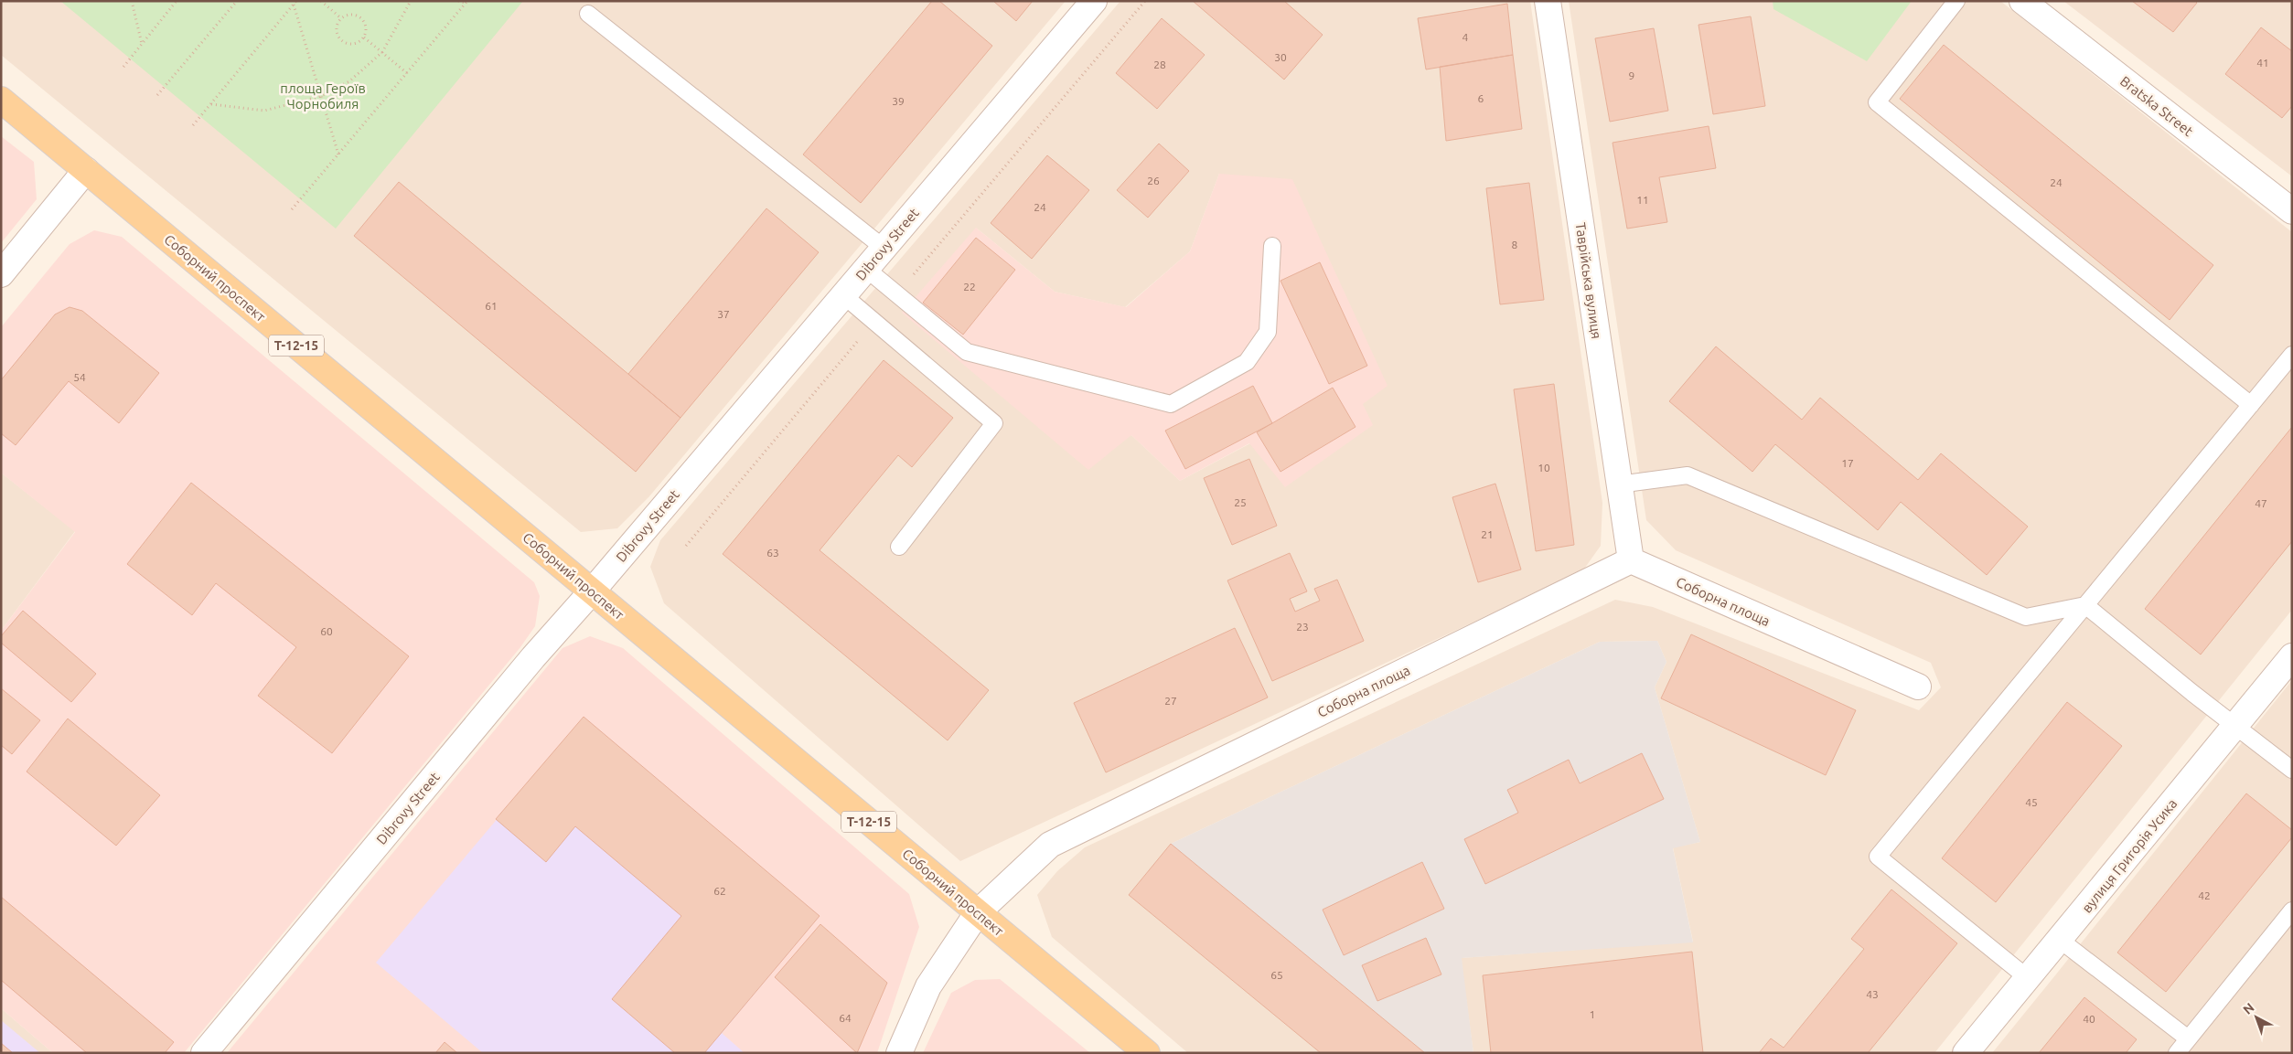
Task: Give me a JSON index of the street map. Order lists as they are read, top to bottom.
{
  "streets": {
    "main road": ["Соборний проспект", "Т-12-15"],
    "street": [
      "Bratska Street",
      "Dibrovy Street",
      "Таврійська вулиця",
      "Соборна площа",
      "вулиця Григорія Усика"
    ]
  },
  "crossings": [
    ["Dibrovy Street", "Соборний проспект"],
    ["Соборний проспект", "Соборна площа"],
    ["Таврійська вулиця", "Соборна площа"]
  ],
  "parks": ["площа Героїв Чорнобиля"],
  "house_numbers": [
    "4",
    "30",
    "41",
    "28",
    "9",
    "6",
    "39",
    "26",
    "24",
    "11",
    "24",
    "8",
    "22",
    "61",
    "37",
    "54",
    "17",
    "10",
    "25",
    "47",
    "21",
    "63",
    "23",
    "60",
    "27",
    "45",
    "62",
    "42",
    "65",
    "43",
    "1",
    "64",
    "40"
  ],
  "north": "top left"
}
